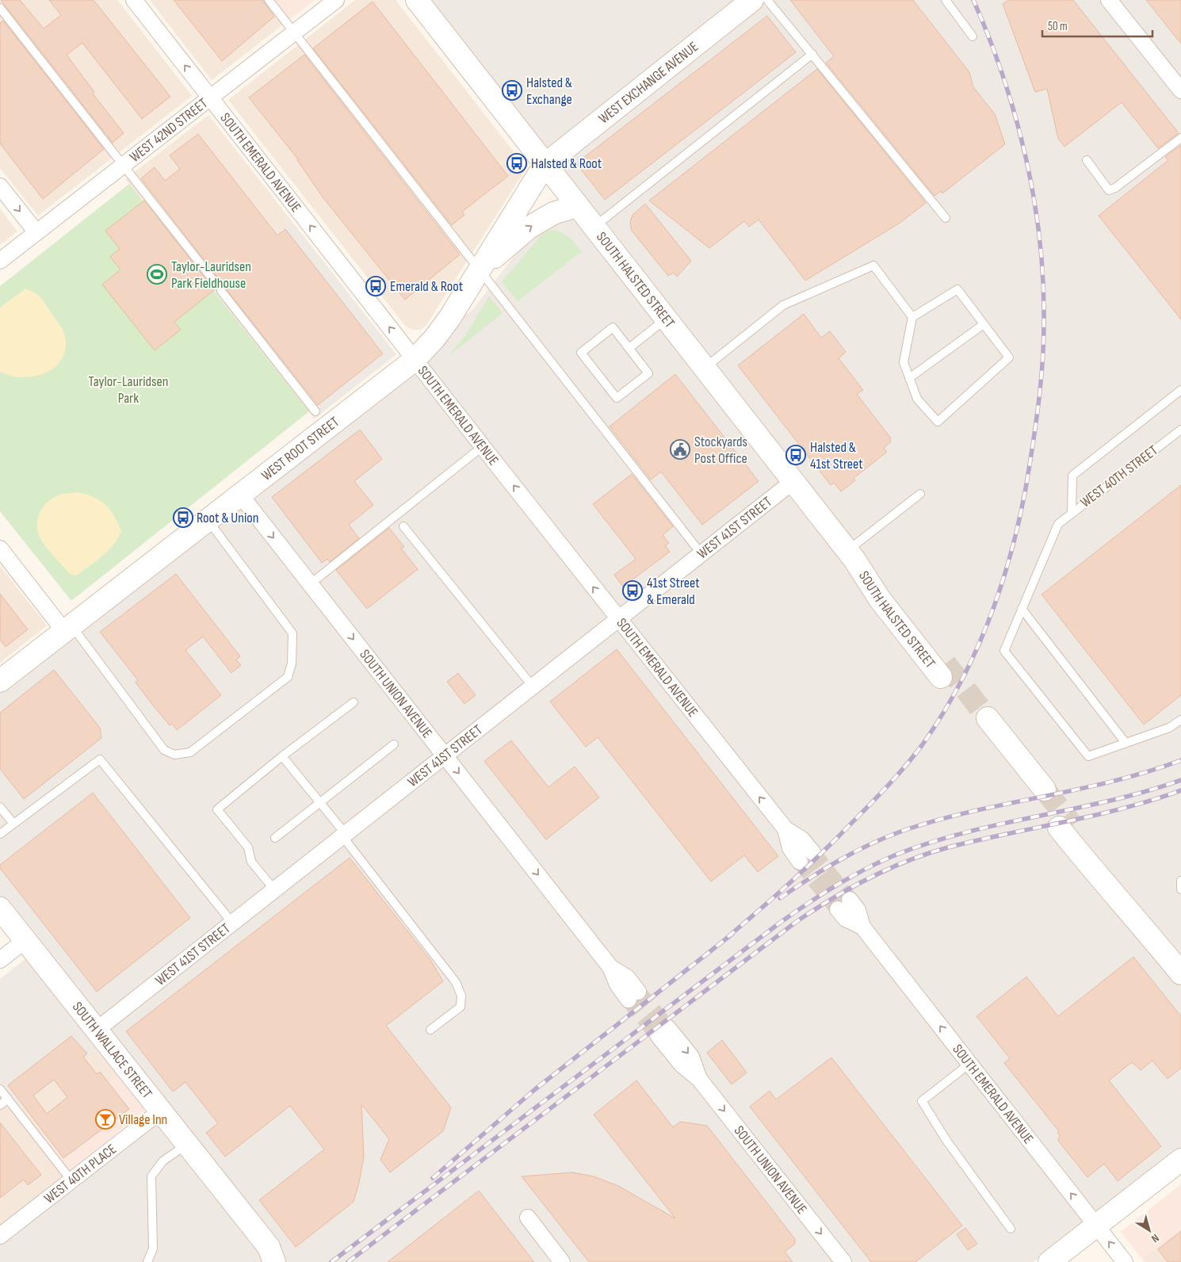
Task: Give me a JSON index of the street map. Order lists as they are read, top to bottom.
{
  "streets": {
    "street": [
      "WEST EXCHANGE AVENUE",
      "WEST 42ND STREET",
      "SOUTH EMERALD AVENUE",
      "SOUTH HALSTED STREET",
      "WEST ROOT STREET",
      "WEST 41ST STREET",
      "SOUTH UNION AVENUE",
      "SOUTH WALLACE STREET",
      "WEST 40TH PLACE"
    ],
    "lane": ["WEST 40TH STREET"]
  },
  "crossings": [
    ["WEST EXCHANGE AVENUE", "SOUTH HALSTED STREET"],
    ["WEST EXCHANGE AVENUE", "WEST ROOT STREET"],
    ["WEST 42ND STREET", "SOUTH EMERALD AVENUE"],
    ["SOUTH EMERALD AVENUE", "WEST ROOT STREET"],
    ["SOUTH EMERALD AVENUE", "WEST 41ST STREET"],
    ["SOUTH HALSTED STREET", "WEST ROOT STREET"],
    ["SOUTH HALSTED STREET", "WEST 41ST STREET"],
    ["WEST ROOT STREET", "SOUTH UNION AVENUE"],
    ["WEST 41ST STREET", "SOUTH UNION AVENUE"],
    ["WEST 41ST STREET", "SOUTH WALLACE STREET"],
    ["SOUTH WALLACE STREET", "WEST 40TH PLACE"]
  ],
  "one_way": ["SOUTH EMERALD AVENUE", "SOUTH UNION AVENUE"],
  "parks": ["Taylor-Lauridsen Park"],
  "places": {
    "bus stop": [
      "Halsted & Exchange",
      "Halsted & Root",
      "Emerald & Root",
      "Halsted & 41st Street",
      "Root & Union",
      "41st Street & Emerald"
    ],
    "sports": ["Taylor-Lauridsen Park Fieldhouse"],
    "public building": ["Stockyards Post Office"],
    "bar": ["Village Inn"]
  },
  "scale_bar": "50 m",
  "north": "bottom right"
}
